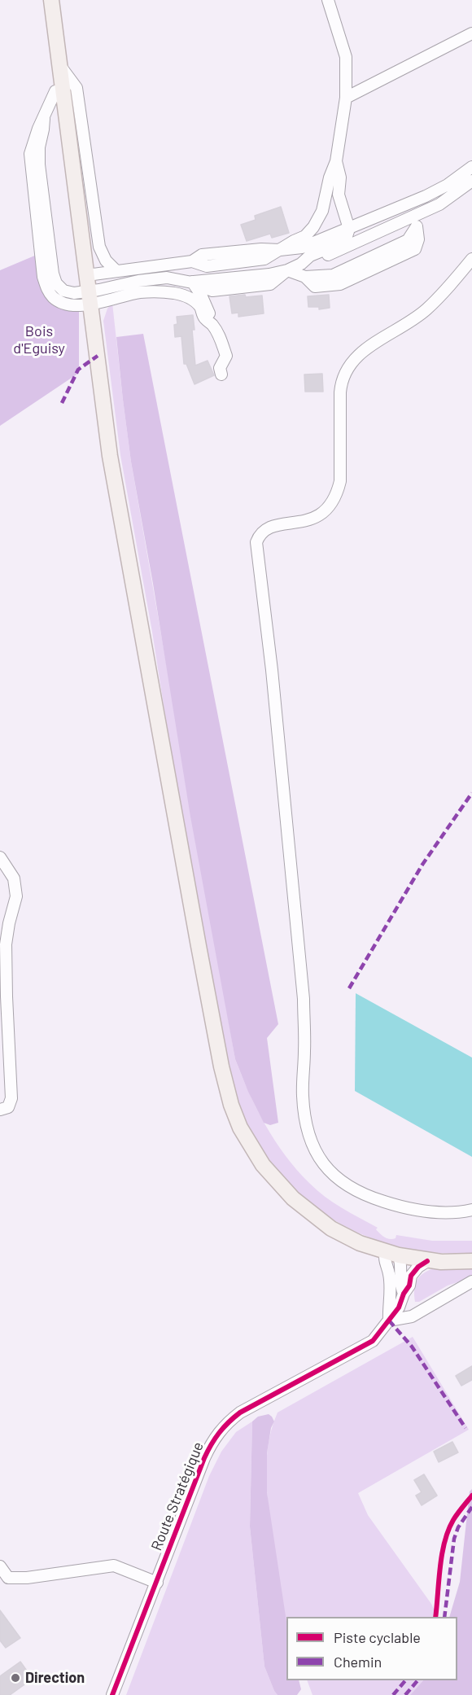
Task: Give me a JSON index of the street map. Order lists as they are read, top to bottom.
{
  "streets": {
    "street": ["Route Stratégique"]
  },
  "parks": ["Bois d'Eguisy"],
  "places": ["Direction"],
  "legend": ["Piste cyclable", "Chemin"]
}
